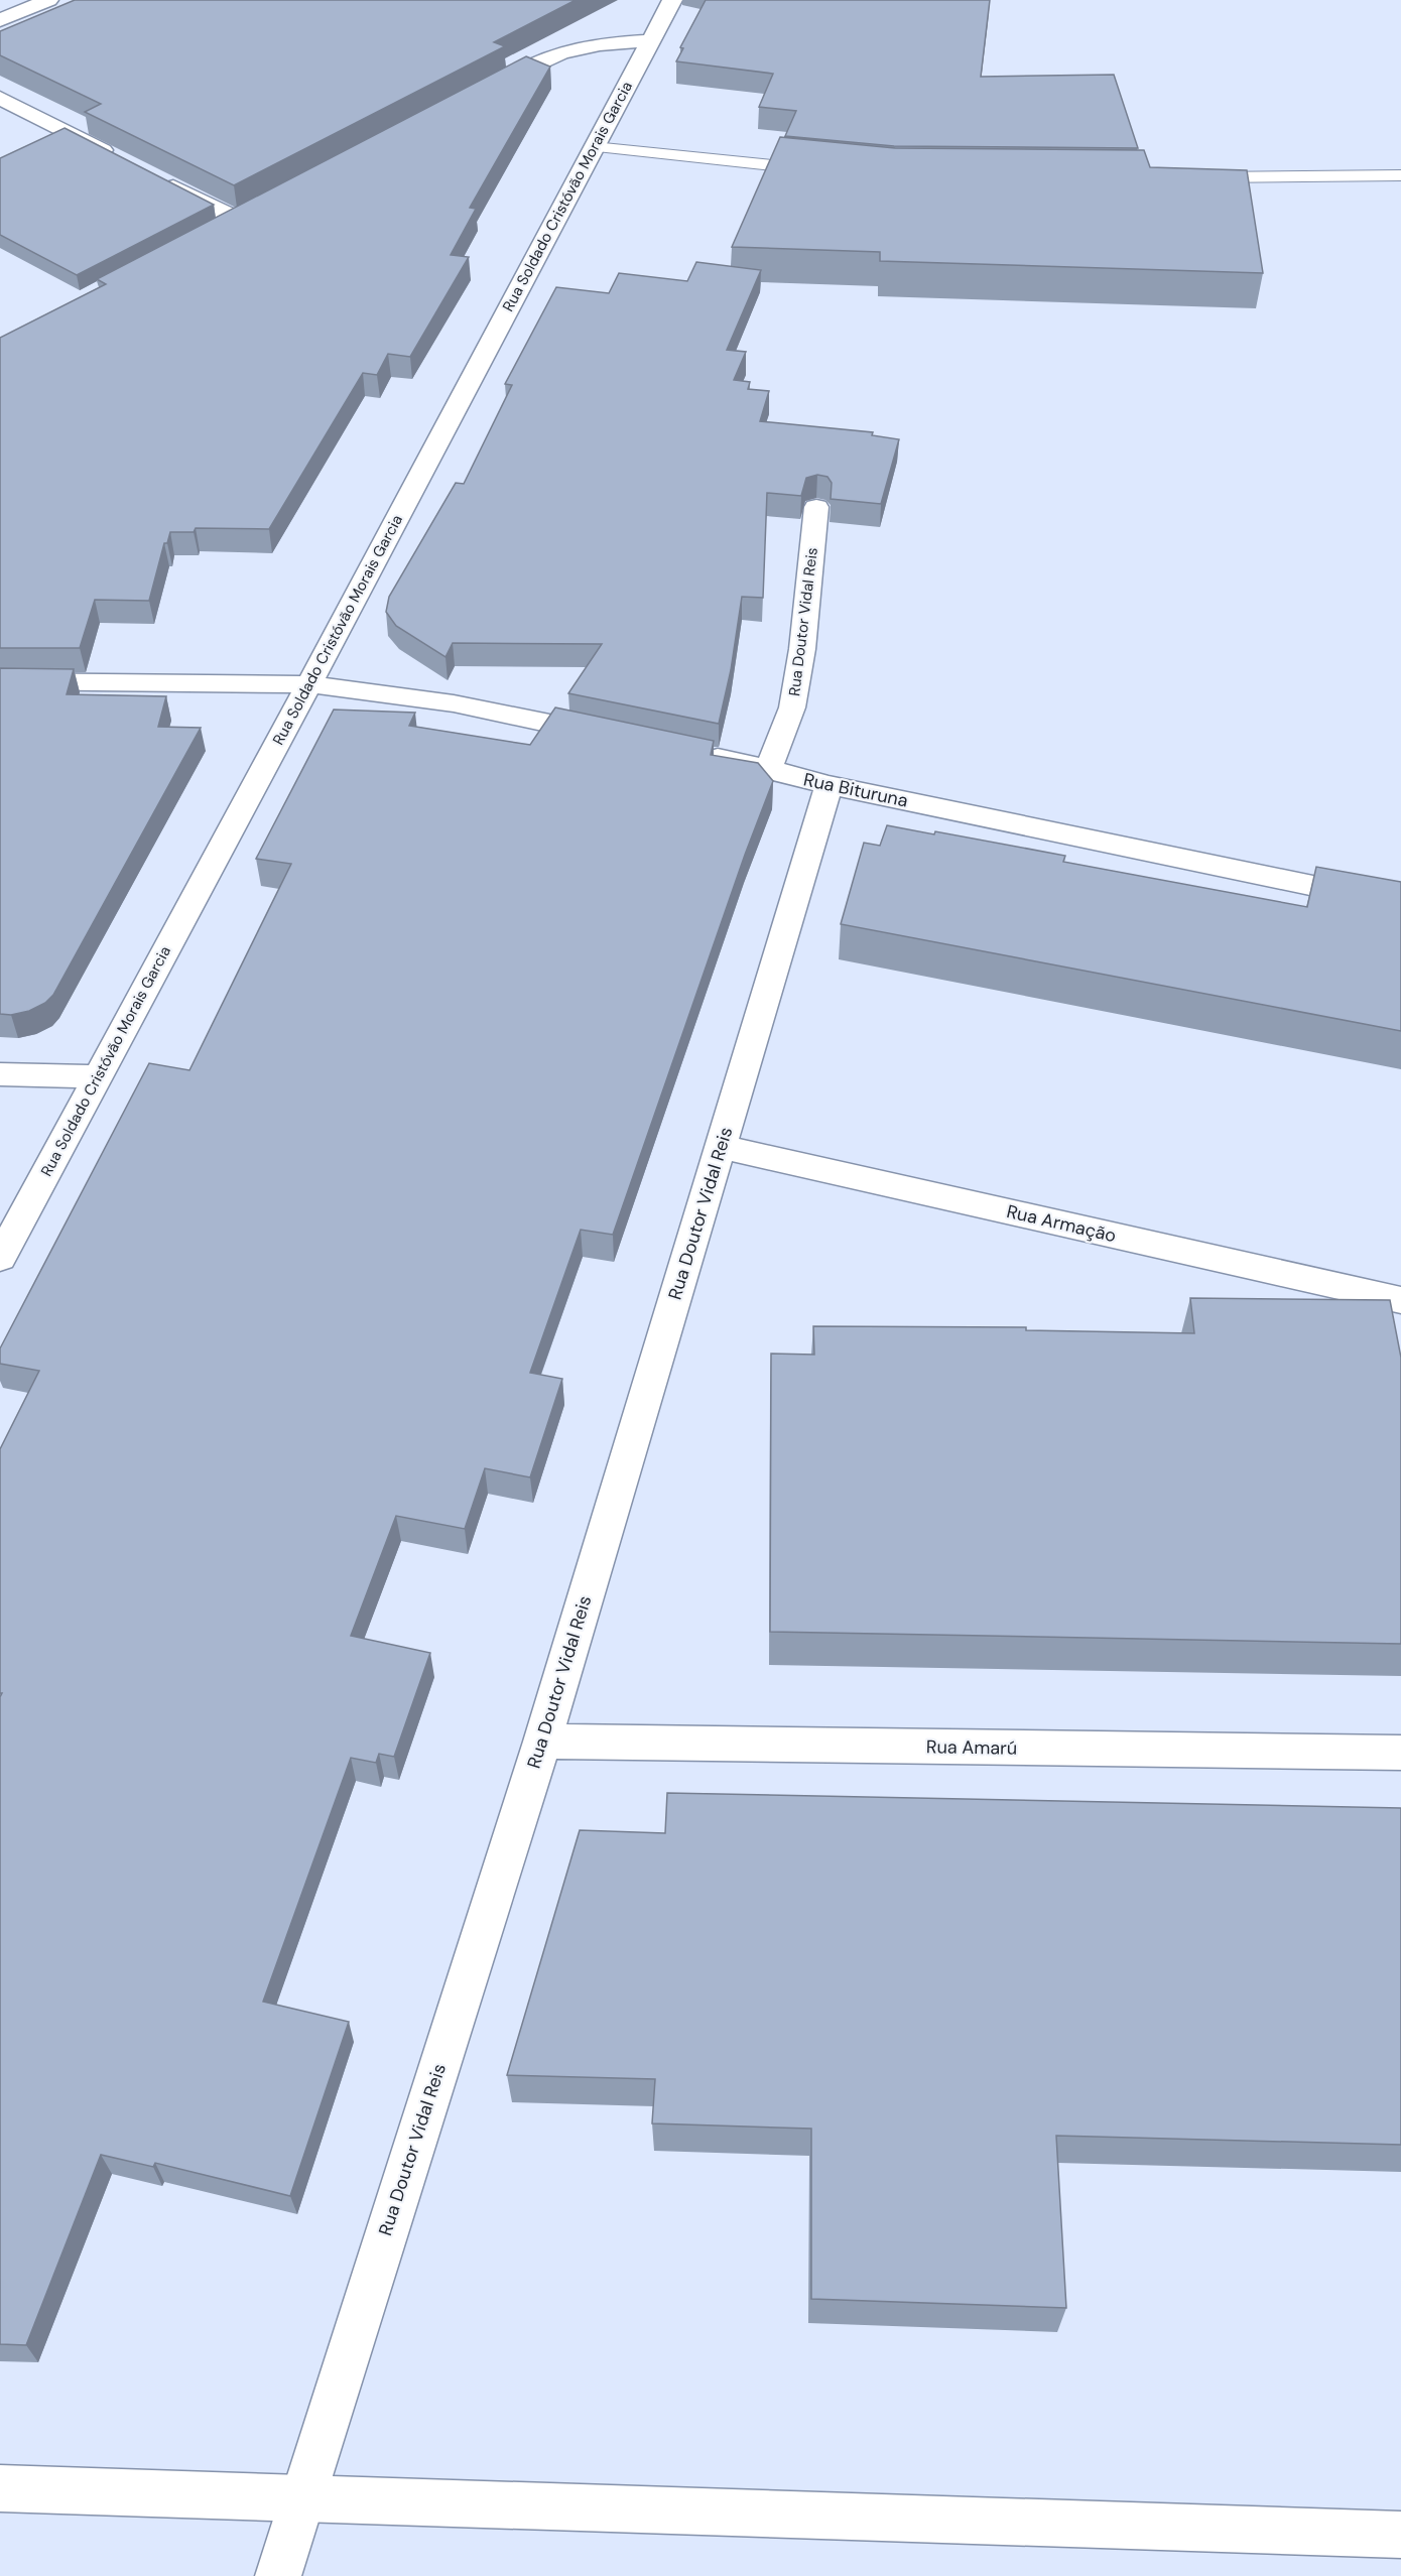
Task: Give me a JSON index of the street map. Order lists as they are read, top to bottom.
{
  "streets": {
    "street": [
      "Rua Soldado Cristóvão Morais Garcia",
      "Rua Doutor Vidal Reis",
      "Rua Bituruna",
      "Rua Armação",
      "Rua Amarú"
    ]
  },
  "crossings": [
    ["Rua Doutor Vidal Reis", "Rua Bituruna"],
    ["Rua Doutor Vidal Reis", "Rua Armação"],
    ["Rua Doutor Vidal Reis", "Rua Amarú"]
  ]
}
